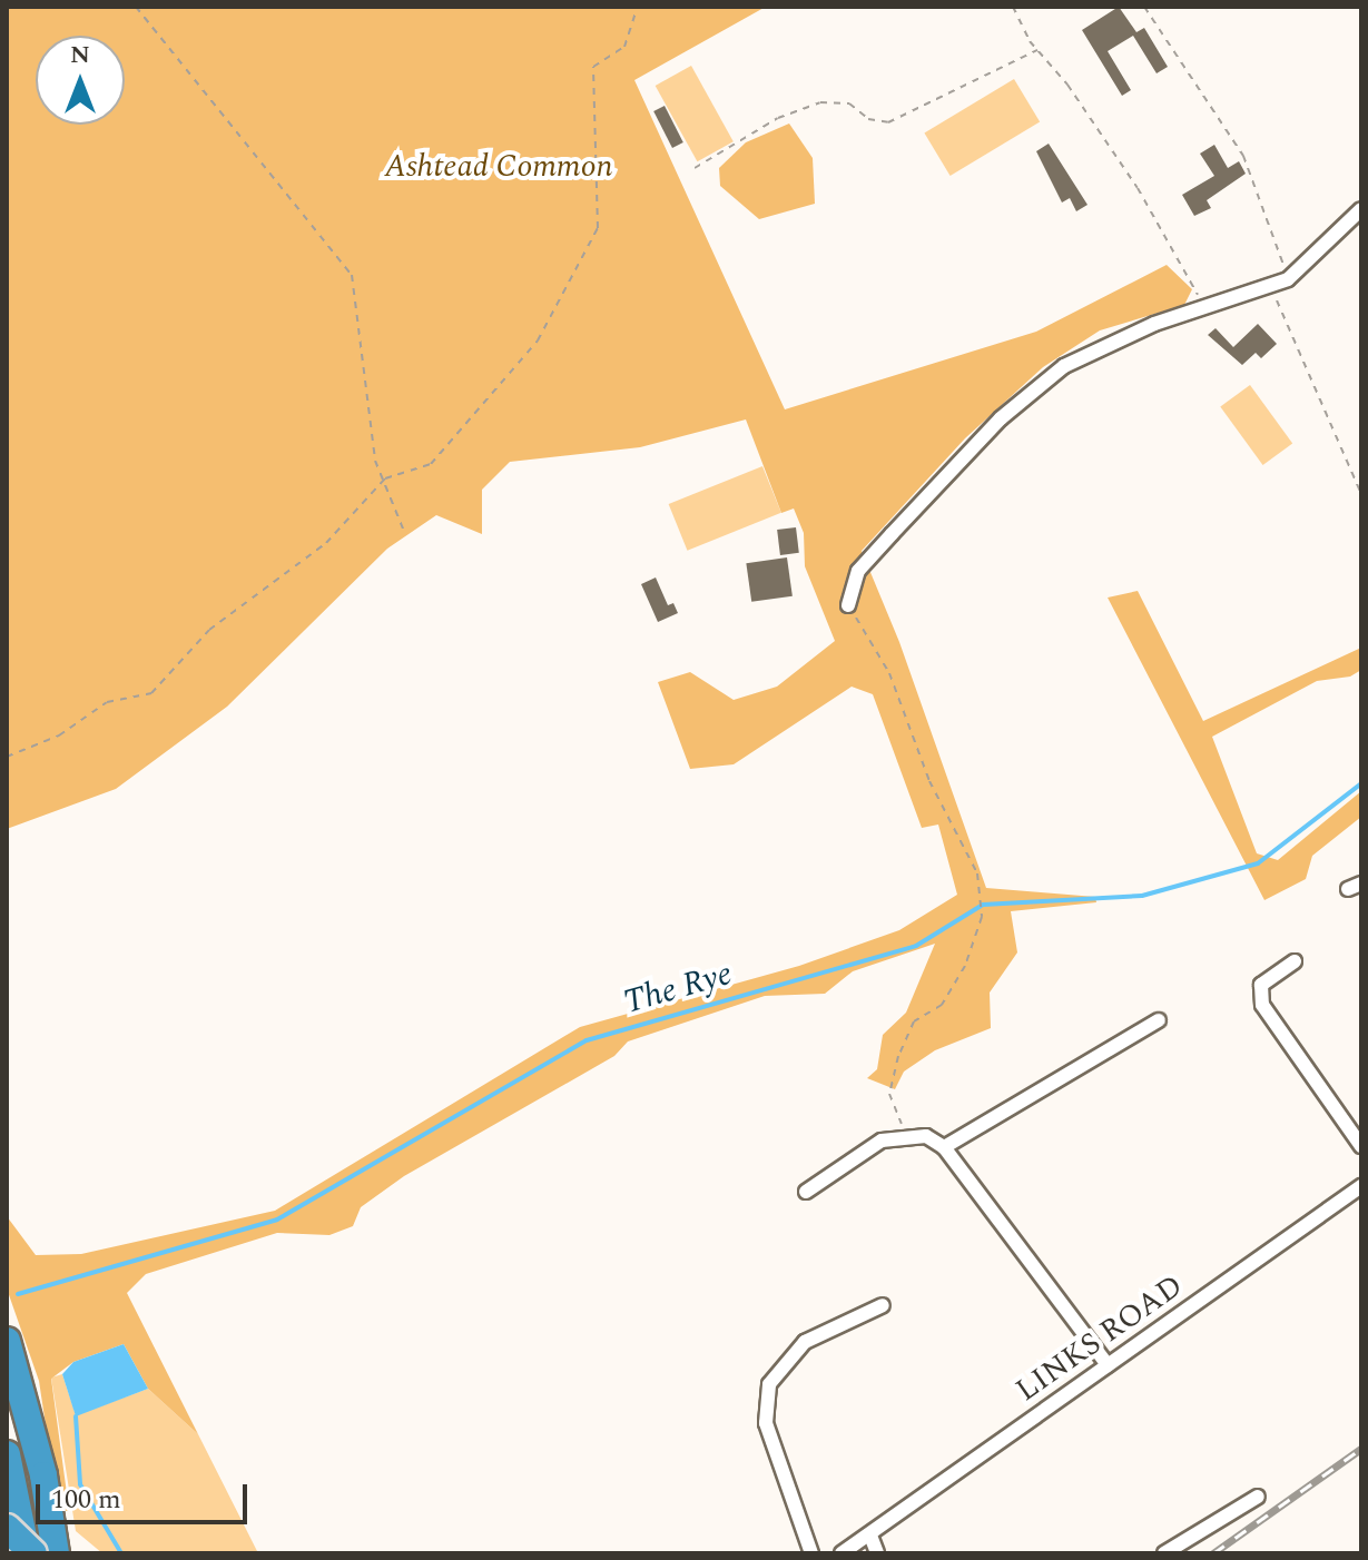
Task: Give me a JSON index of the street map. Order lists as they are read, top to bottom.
{
  "streets": {
    "street": ["LINKS ROAD"]
  },
  "water": ["The Rye"],
  "parks": ["Ashtead Common"],
  "scale_bar": "100 m",
  "north": "top"
}
